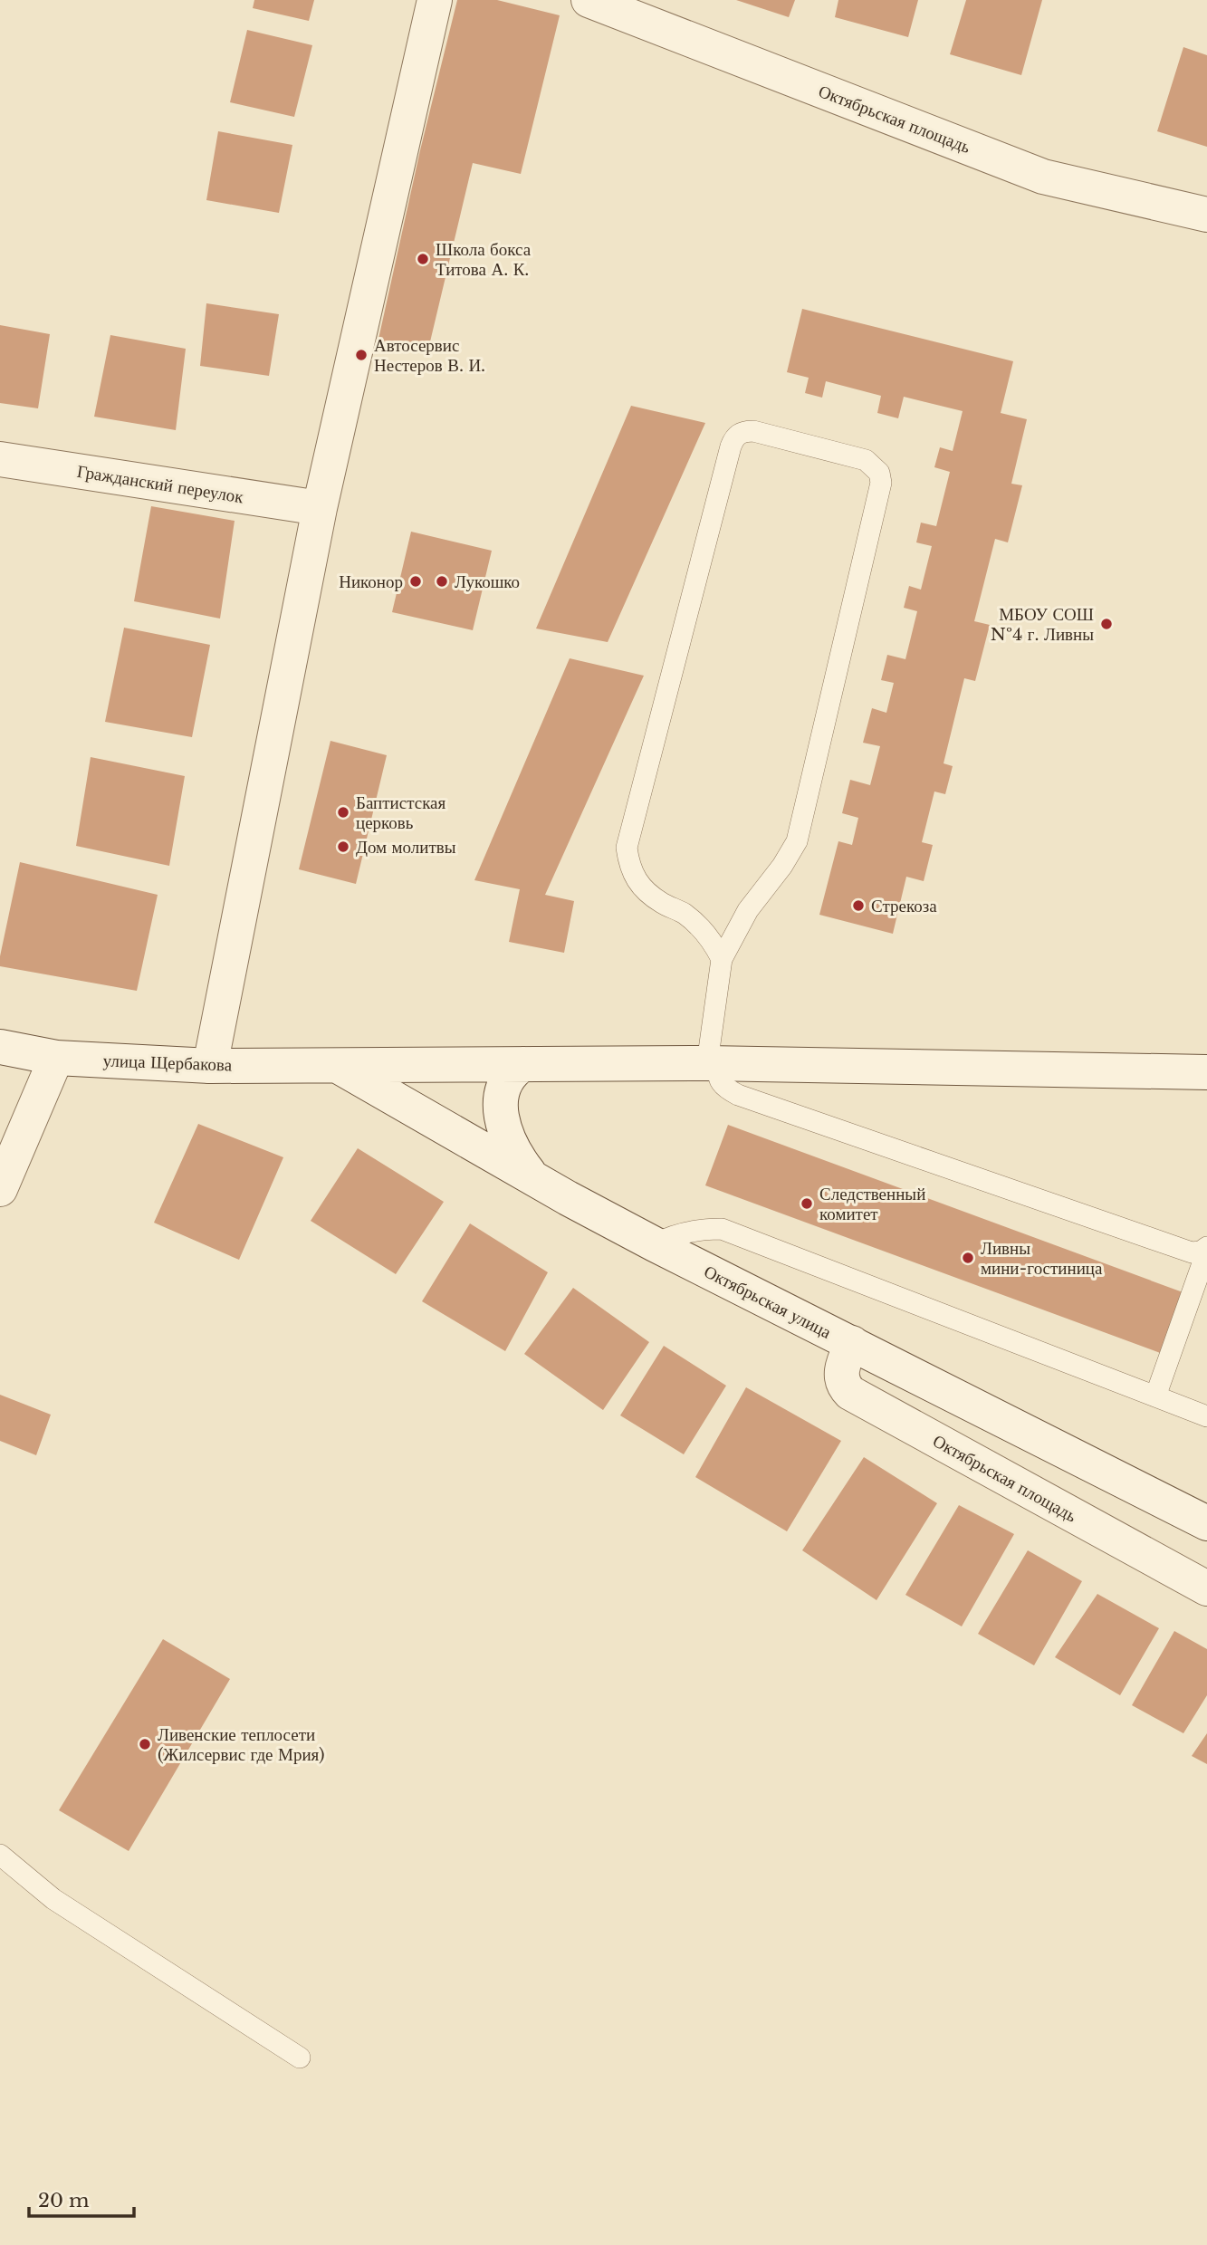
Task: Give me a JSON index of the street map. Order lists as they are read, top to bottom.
{
  "streets": {
    "street": [
      "Октябрьская площадь",
      "Гражданский переулок",
      "улица Щербакова",
      "Октябрьская улица"
    ]
  },
  "crossings": [
    ["Октябрьская площадь", "Октябрьская улица"],
    ["улица Щербакова", "Октябрьская улица"]
  ],
  "places": [
    "Школа бокса Титова А. К.",
    "Автосервис Нестеров В. И.",
    "Никонор",
    "Лукошко",
    "МБОУ СОШ №4 г. Ливны",
    "Баптистская церковь",
    "Дом молитвы",
    "Стрекоза",
    "Следственный комитет",
    "Ливны мини-гостиница",
    "Ливенские теплосети (Жилсервис где Мрия)"
  ],
  "scale_bar": "20 m"
}
